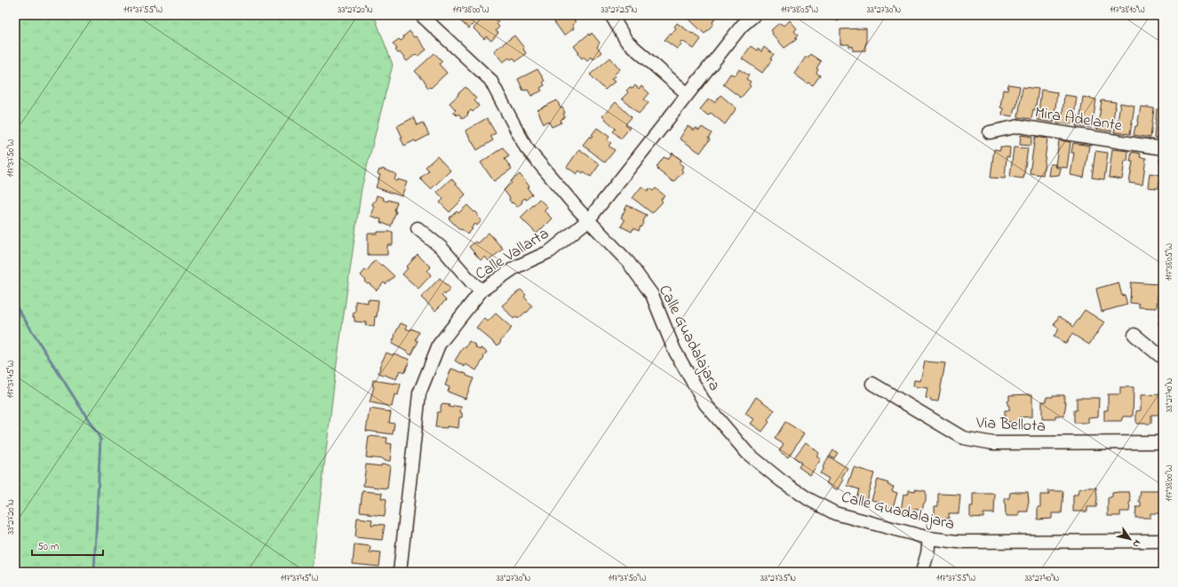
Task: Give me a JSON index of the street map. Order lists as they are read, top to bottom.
{
  "streets": {
    "street": [
      "Mira Adelante",
      "Calle Vallarta",
      "Calle Guadalajara",
      "Via Bellota"
    ]
  },
  "crossings": [
    ["Calle Vallarta", "Calle Guadalajara"]
  ],
  "scale_bar": "50 m",
  "north": "bottom right",
  "coordinates": [
    "117°37'55\"W",
    "33°27'20\"N",
    "117°38'00\"W",
    "33°27'25\"N",
    "117°38'05\"W",
    "33°27'30\"N",
    "117°38'10\"W",
    "117°37'50\"W",
    "117°37'45\"W",
    "33°27'40\"N",
    "33°27'35\"N"
  ]
}
